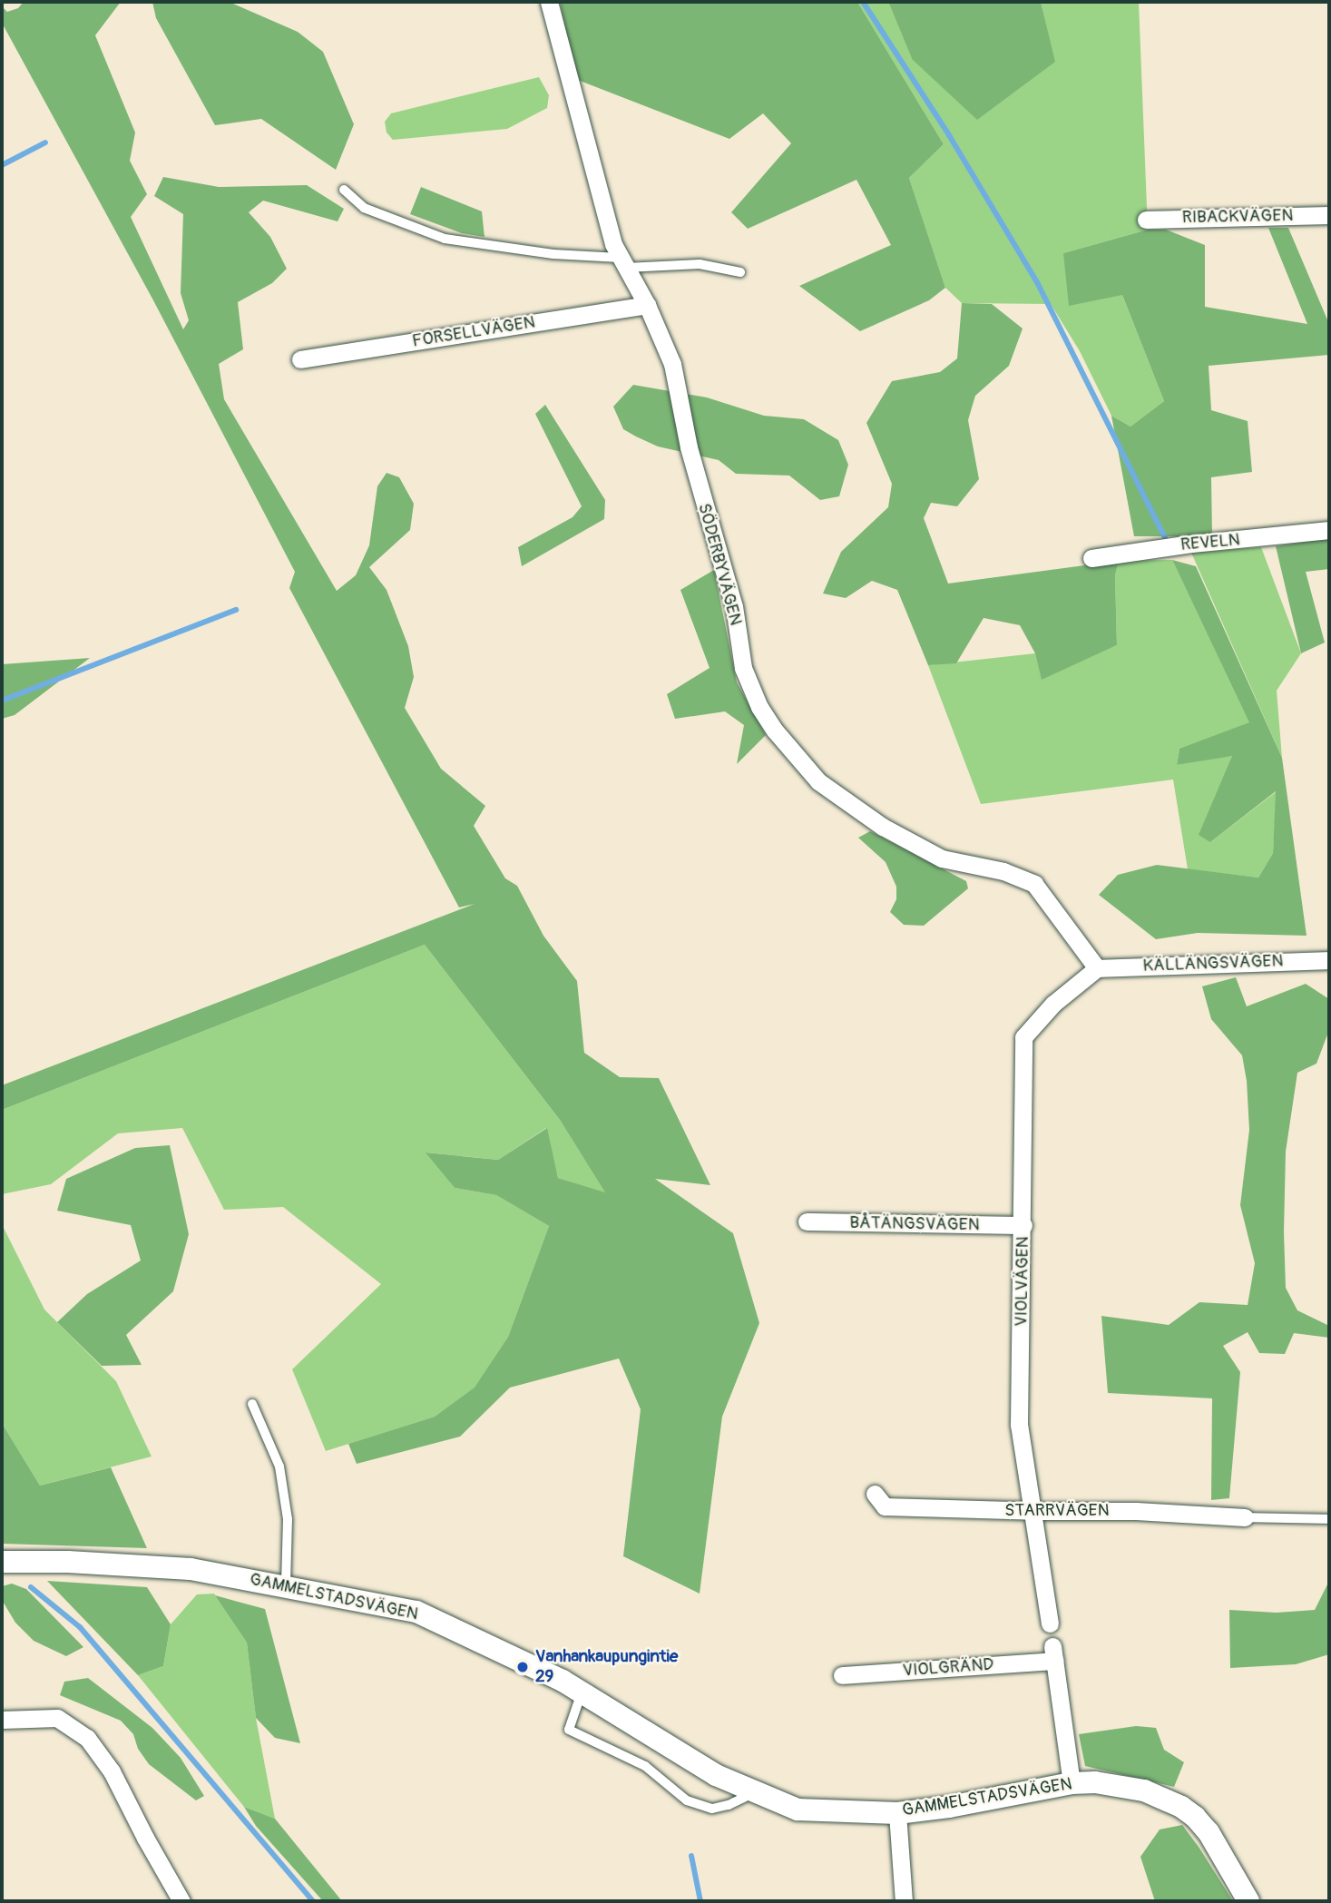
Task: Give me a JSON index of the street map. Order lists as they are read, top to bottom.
{
  "streets": {
    "street": [
      "RIBACKVÄGEN",
      "FORSELLVÄGEN",
      "REVELN",
      "SÖDERBYVÄGEN",
      "KÄLLÄNGSVÄGEN",
      "BÅTÄNGSVÄGEN",
      "VIOLVÄGEN",
      "STARRVÄGEN",
      "GAMMELSTADSVÄGEN",
      "VIOLGRÄND"
    ]
  },
  "crossings": [
    ["FORSELLVÄGEN", "SÖDERBYVÄGEN"],
    ["SÖDERBYVÄGEN", "KÄLLÄNGSVÄGEN"],
    ["SÖDERBYVÄGEN", "VIOLVÄGEN"],
    ["KÄLLÄNGSVÄGEN", "VIOLVÄGEN"],
    ["BÅTÄNGSVÄGEN", "VIOLVÄGEN"],
    ["VIOLVÄGEN", "STARRVÄGEN"],
    ["GAMMELSTADSVÄGEN", "VIOLGRÄND"]
  ],
  "places": ["Vanhankaupungintie 29"]
}
